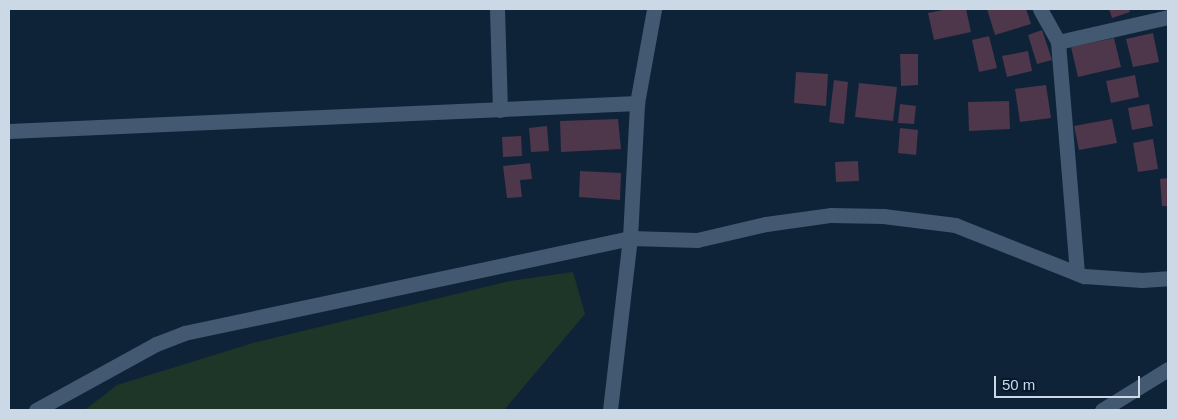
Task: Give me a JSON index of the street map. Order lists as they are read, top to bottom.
{
  "scale_bar": "50 m"
}
